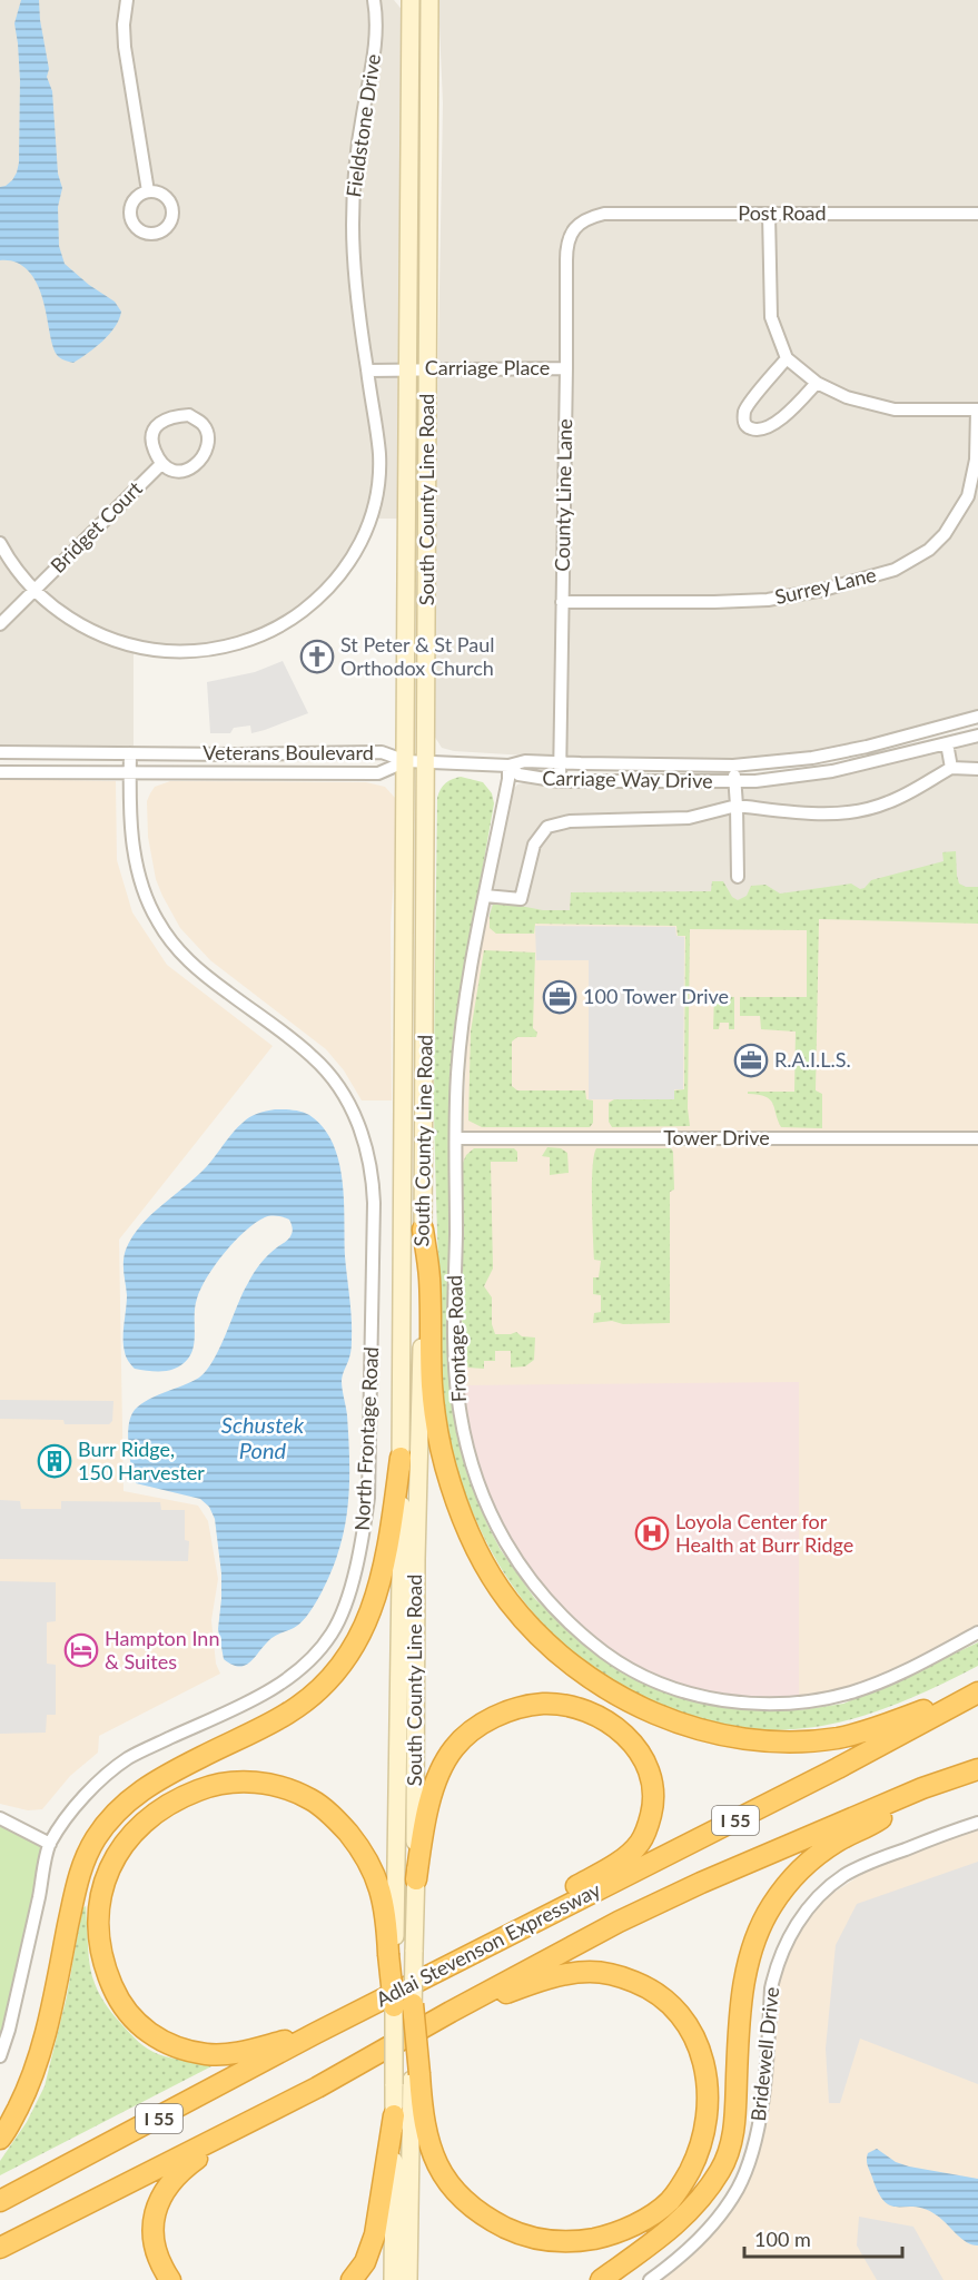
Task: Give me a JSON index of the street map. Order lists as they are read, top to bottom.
{
  "streets": {
    "highway": ["I 55", "Adlai Stevenson Expressway"],
    "main road": ["South County Line Road"],
    "street": [
      "Fieldstone Drive",
      "Post Road",
      "Carriage Place",
      "County Line Lane",
      "Bridget Court",
      "Surrey Lane",
      "Veterans Boulevard",
      "Carriage Way Drive",
      "Tower Drive",
      "Frontage Road",
      "North Frontage Road",
      "Bridewell Drive"
    ]
  },
  "crossings": [
    ["Fieldstone Drive", "Bridget Court"],
    ["Post Road", "County Line Lane"],
    ["Carriage Place", "County Line Lane"],
    ["Carriage Place", "South County Line Road"],
    ["County Line Lane", "Surrey Lane"],
    ["County Line Lane", "Carriage Way Drive"],
    ["South County Line Road", "Veterans Boulevard"],
    ["Veterans Boulevard", "North Frontage Road"],
    ["Carriage Way Drive", "Frontage Road"],
    ["Tower Drive", "Frontage Road"]
  ],
  "water": ["Schustek Pond"],
  "places": {
    "church": ["St Peter & St Paul Orthodox Church"],
    "office": ["100 Tower Drive", "R.A.I.L.S."],
    "building": ["Burr Ridge, 150 Harvester"],
    "hospital": ["Loyola Center for Health at Burr Ridge"],
    "hotel": ["Hampton Inn & Suites"]
  },
  "scale_bar": "100 m"
}
